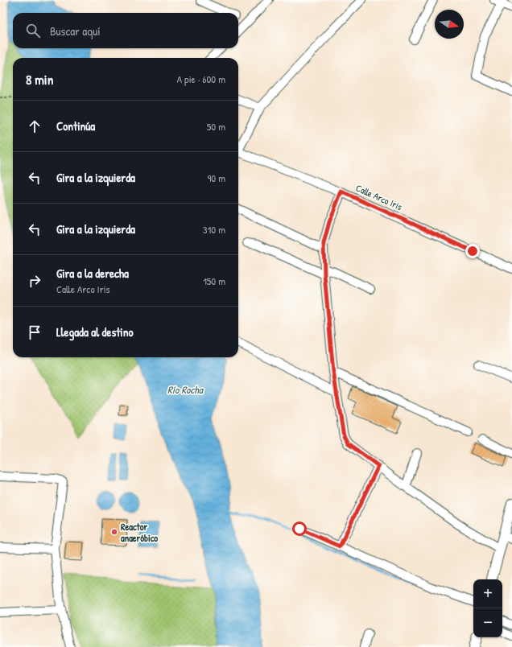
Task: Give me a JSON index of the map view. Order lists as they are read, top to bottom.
{
  "streets": {
    "street": ["Calle Arco Iris"]
  },
  "water": ["Río Rocha"],
  "places": ["Reactor anaeróbico"],
  "north": "right",
  "page": {
    "search": "Buscar aquí",
    "heading": ["8 min", "A pie · 600 m"],
    "list": [
      ["Continúa", "50 m"],
      ["Gira a la izquierda", "90 m"],
      ["Gira a la izquierda", "310 m"],
      ["Gira a la derecha", "Calle Arco Iris", "150 m"],
      "Llegada al destino"
    ],
    "map_buttons": ["+", "−"]
  }
}
